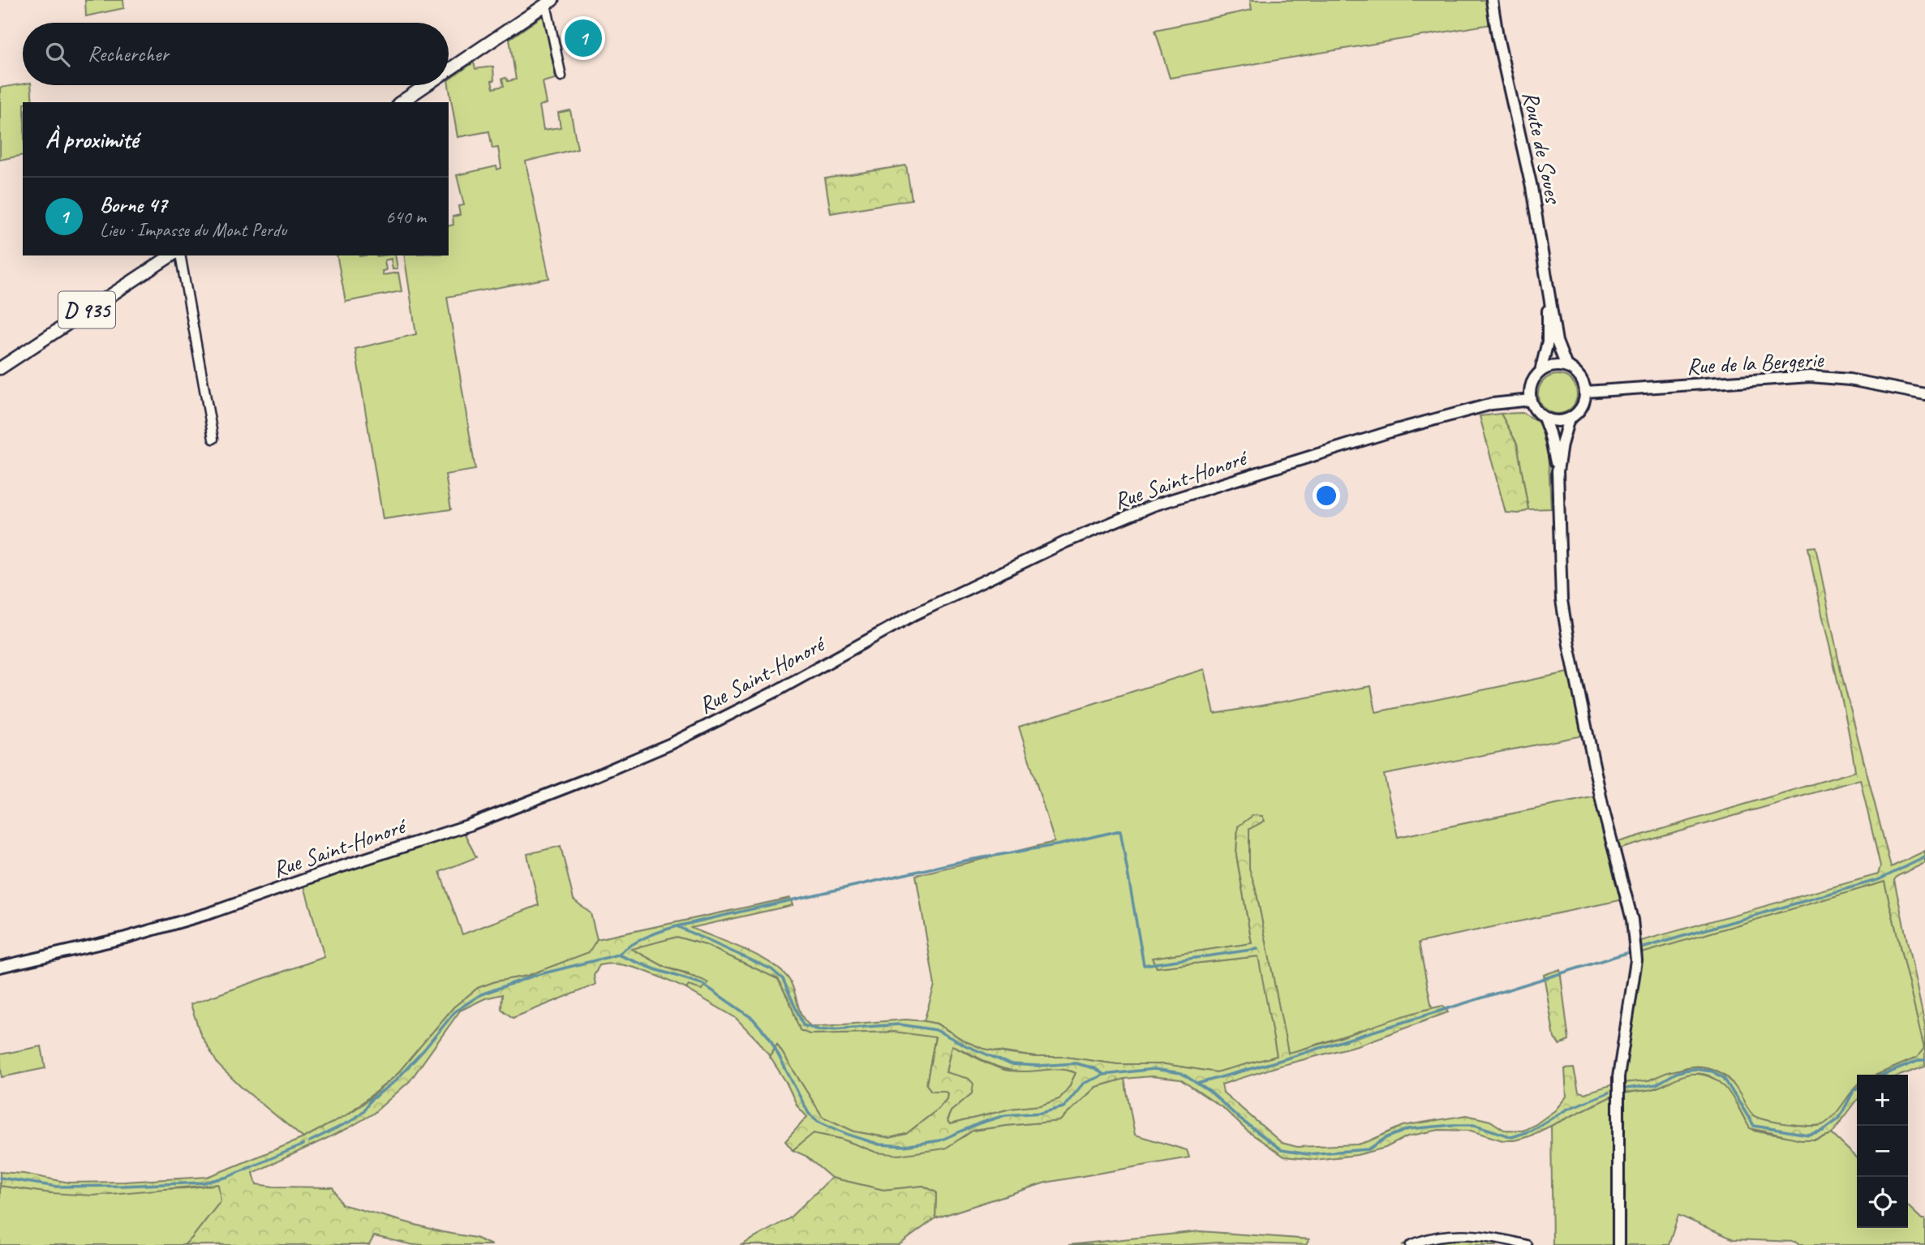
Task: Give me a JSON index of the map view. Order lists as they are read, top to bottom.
{
  "streets": {
    "main road": ["D 935"],
    "street": ["Route de Soues", "Rue de la Bergerie", "Rue Saint-Honoré"]
  },
  "crossings": [
    ["Route de Soues", "Rue de la Bergerie"],
    ["Route de Soues", "Rue Saint-Honoré"],
    ["Rue de la Bergerie", "Rue Saint-Honoré"]
  ],
  "page": {
    "pins": "1",
    "search": "Rechercher",
    "heading": "À proximité",
    "list": [
      {
        "mark": "1",
        "name": "Borne 47",
        "note": "Lieu · Impasse du Mont Perdu",
        "value": "640 m"
      }
    ],
    "map_buttons": ["+", "−"]
  }
}
